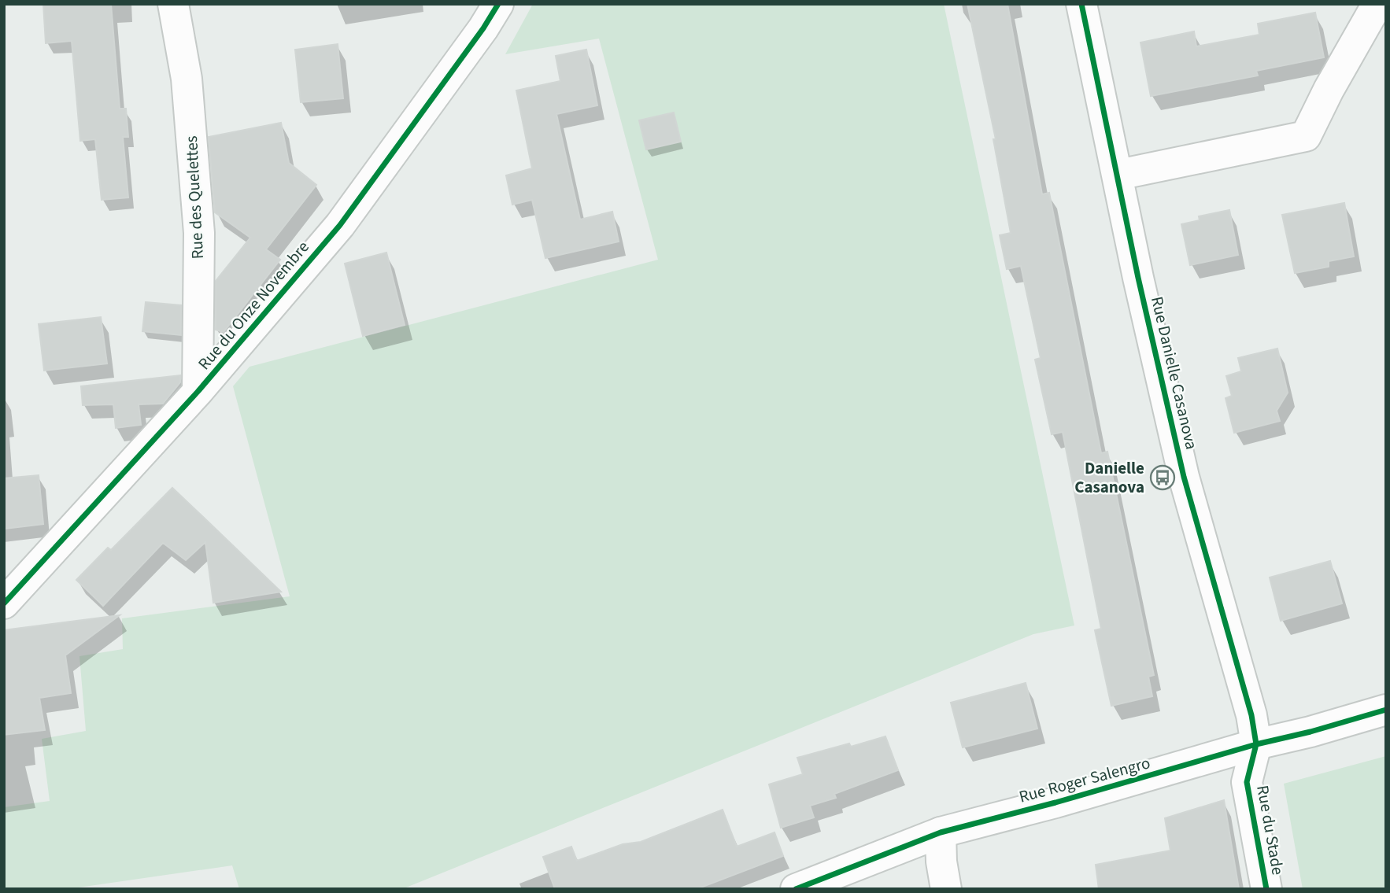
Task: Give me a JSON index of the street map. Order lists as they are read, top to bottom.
{
  "streets": {
    "street": [
      "Rue des Quelettes",
      "Rue du Onze Novembre",
      "Rue Danielle Casanova",
      "Rue Roger Salengro",
      "Rue du Stade"
    ]
  },
  "crossings": [
    ["Rue des Quelettes", "Rue du Onze Novembre"],
    ["Rue Danielle Casanova", "Rue Roger Salengro"],
    ["Rue Danielle Casanova", "Rue du Stade"],
    ["Rue Roger Salengro", "Rue du Stade"]
  ],
  "places": {
    "bus stop": ["Danielle Casanova"]
  }
}
